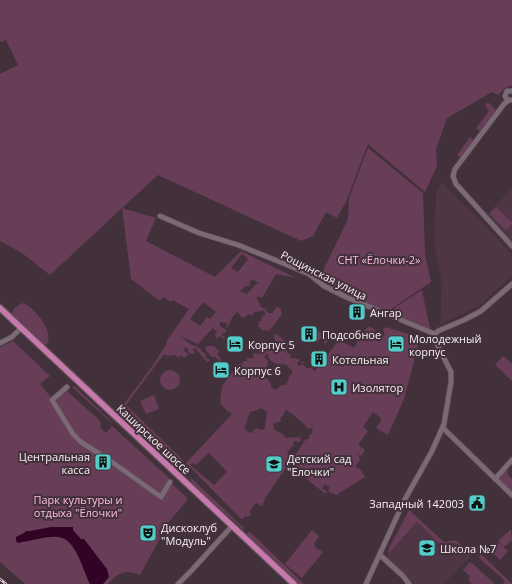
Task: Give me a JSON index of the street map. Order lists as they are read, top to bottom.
{
  "streets": {
    "main road": ["Каширское шоссе"],
    "street": ["Рощинская улица"]
  },
  "parks": ["СНТ «Ёлочки-2»", "Парк культуры и отдыха \"Ёлочки\""],
  "places": {
    "building": [
      "Ангар",
      "Подсобное",
      "Котельная",
      "Центральная касса"
    ],
    "hotel": ["Корпус 5", "Молодежный корпус", "Корпус 6"],
    "hospital": ["Изолятор"],
    "school or university": ["Детский сад \"Елочки\"", "Школа №7"],
    "public building": ["Западный 142003"],
    "theatre": ["Дискоклуб \"Модуль\""]
  }
}
